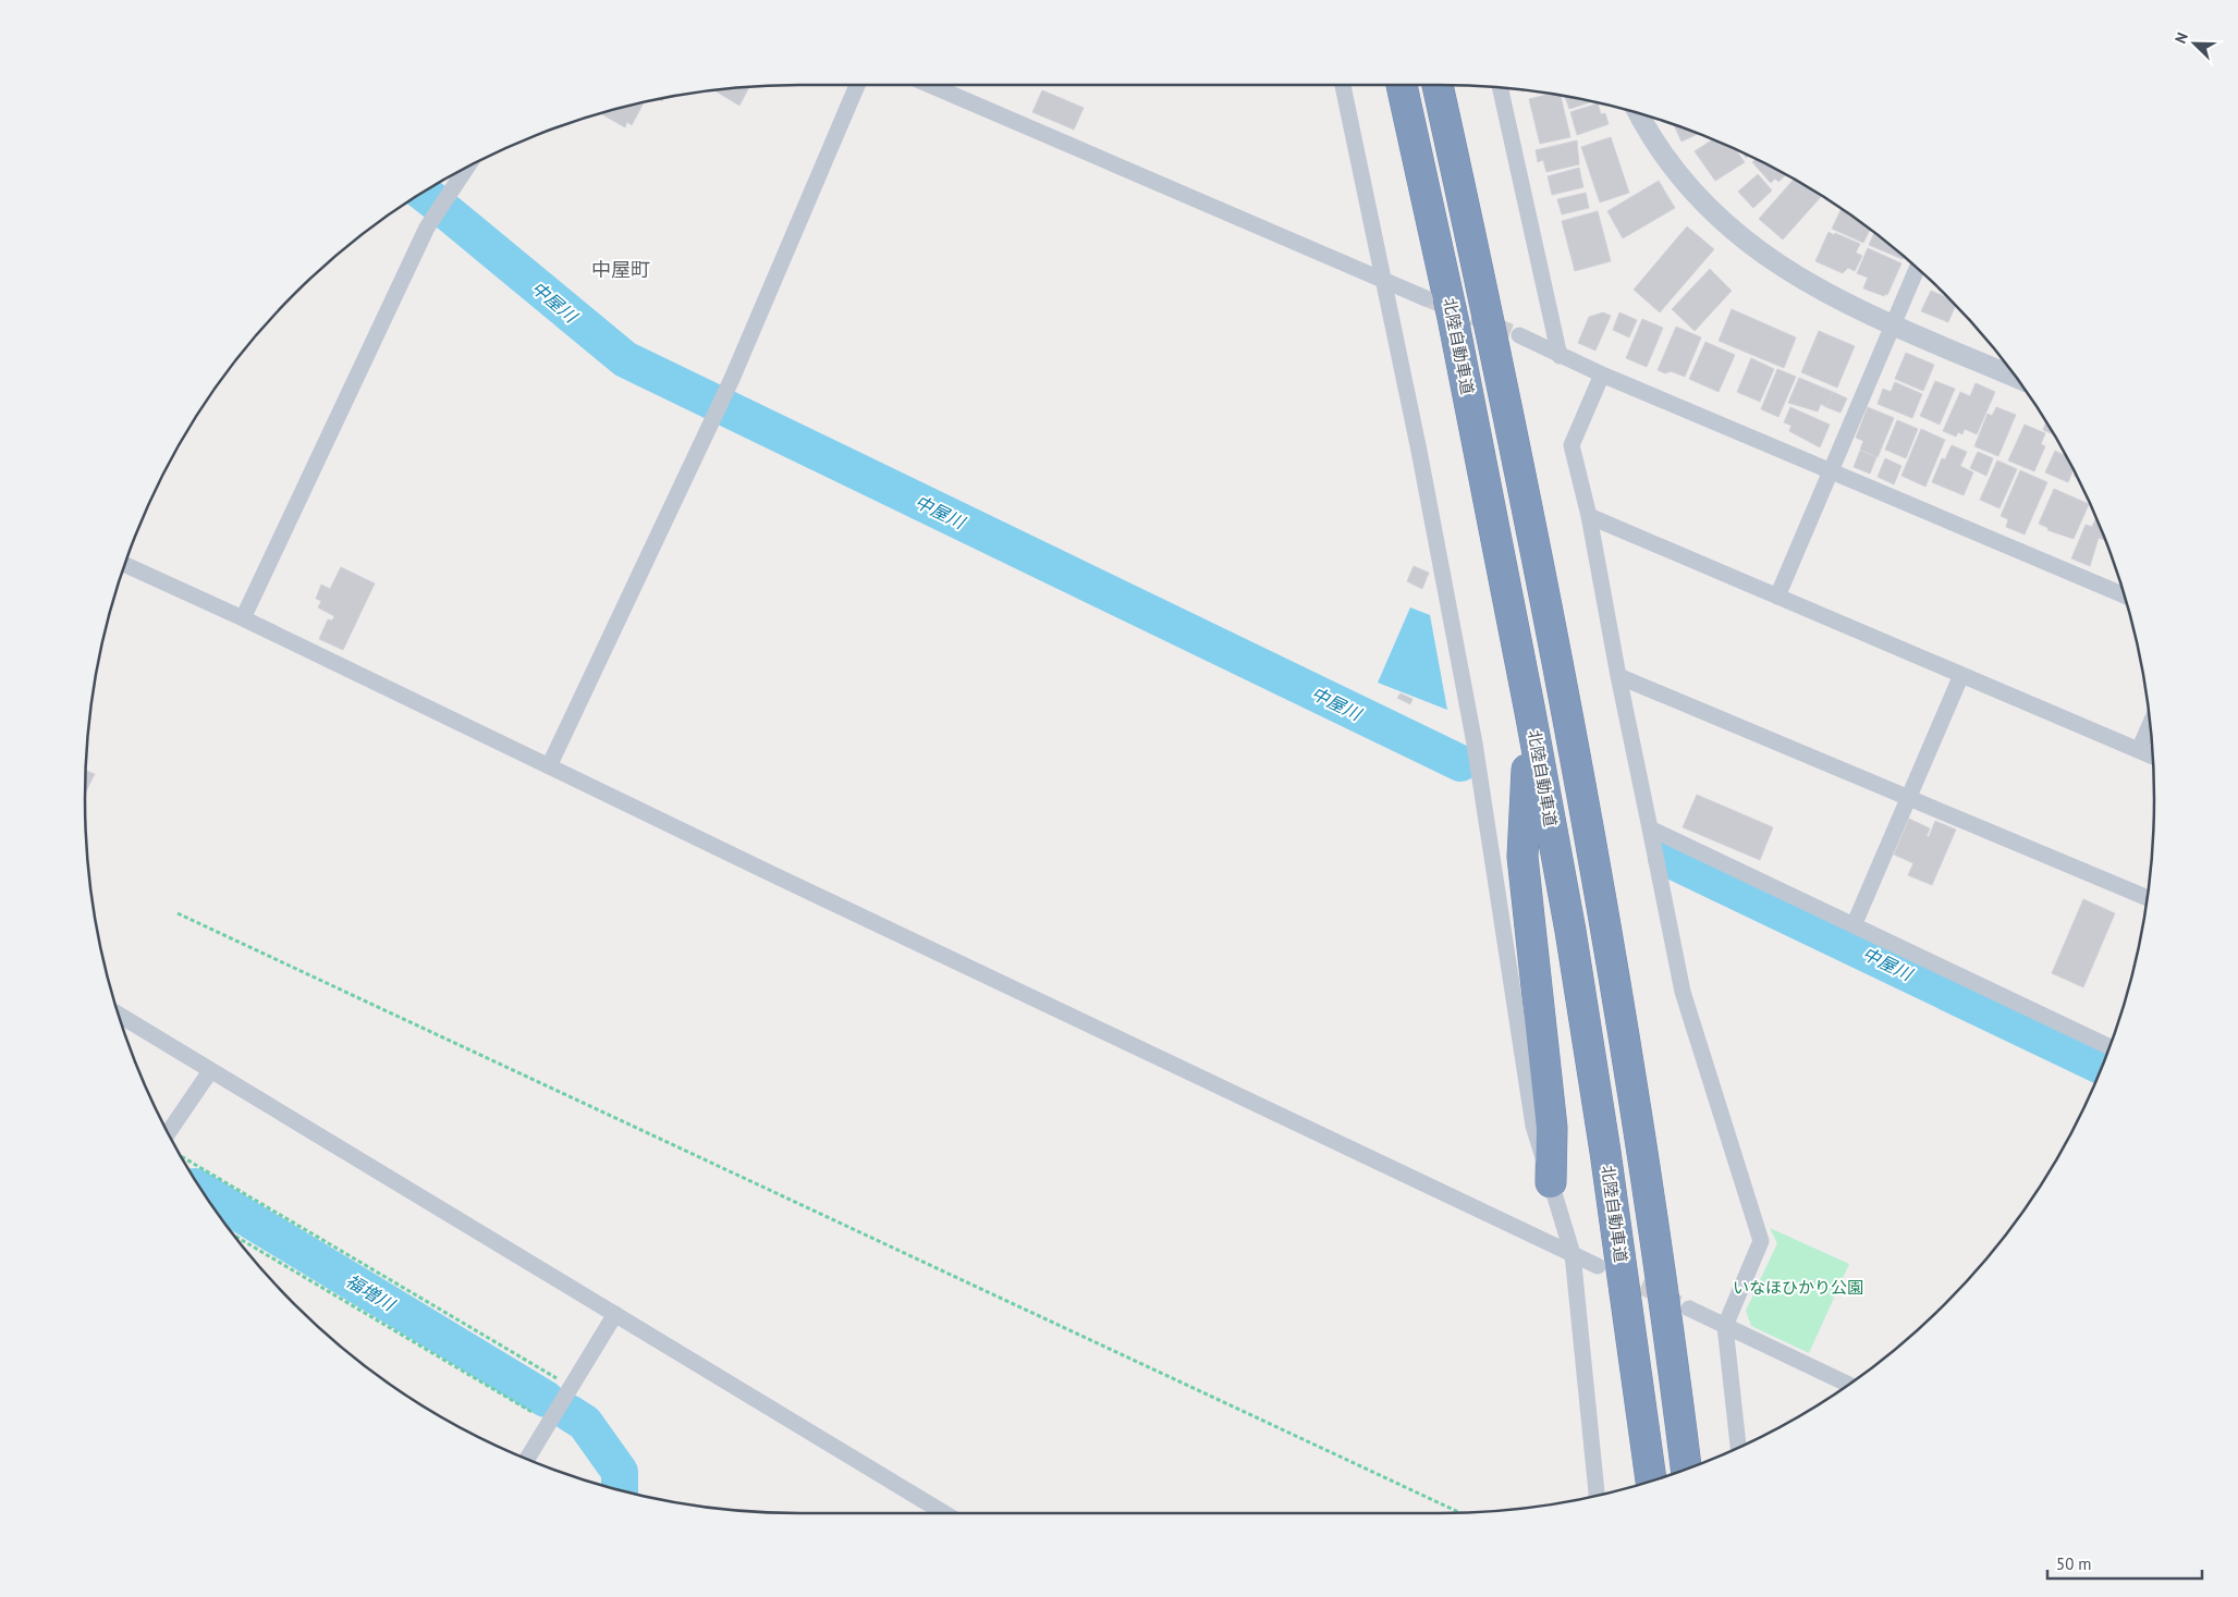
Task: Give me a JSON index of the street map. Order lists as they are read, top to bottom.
{
  "streets": {
    "highway": ["北陸自動車道"]
  },
  "districts": ["中屋町"],
  "water": ["中屋川", "福増川"],
  "parks": ["いなほひかり公園"],
  "scale_bar": "50 m",
  "north": "top left"
}
